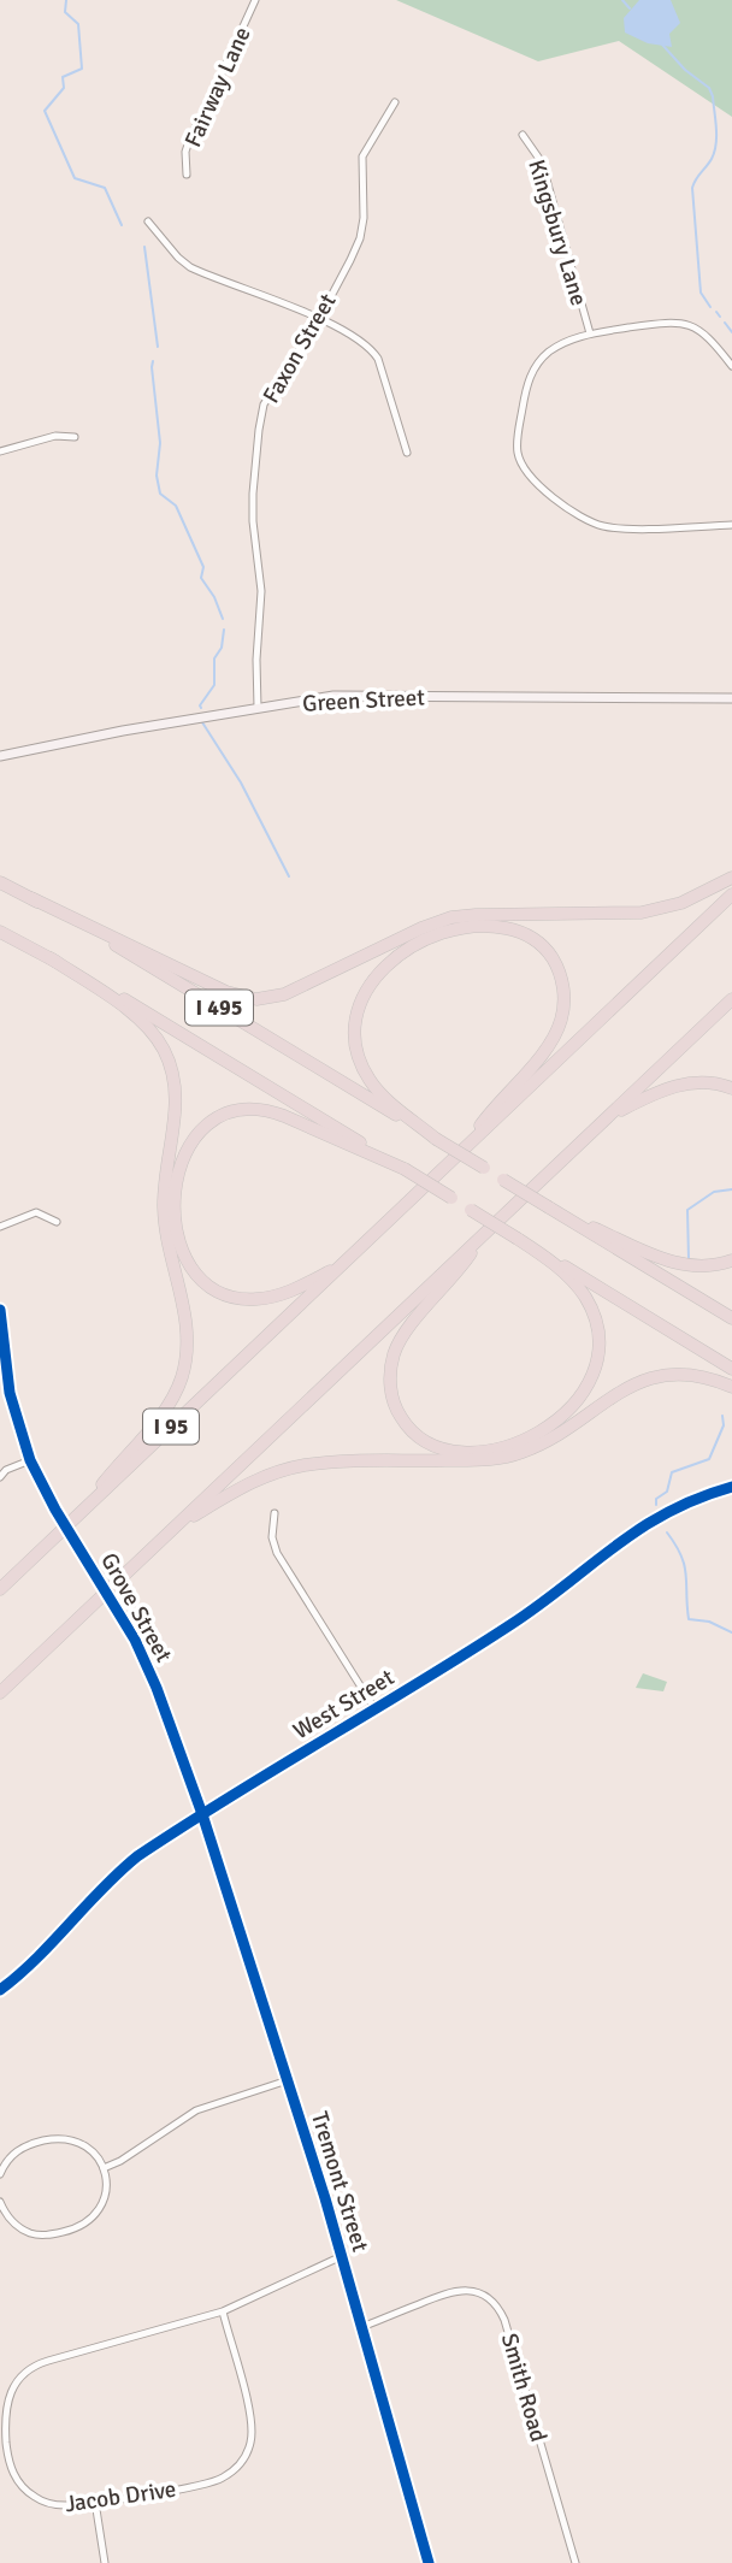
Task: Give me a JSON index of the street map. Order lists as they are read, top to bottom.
{
  "streets": {
    "highway": ["I 495", "I 95"],
    "main road": ["Green Street"],
    "street": [
      "Fairway Lane",
      "Kingsbury Lane",
      "Faxon Street",
      "Grove Street",
      "West Street",
      "Tremont Street",
      "Smith Road",
      "Jacob Drive"
    ]
  },
  "crossings": [
    ["Faxon Street", "Green Street"],
    ["Grove Street", "West Street"],
    ["Grove Street", "Tremont Street"],
    ["West Street", "Tremont Street"],
    ["Tremont Street", "Smith Road"],
    ["Tremont Street", "Jacob Drive"]
  ]
}
